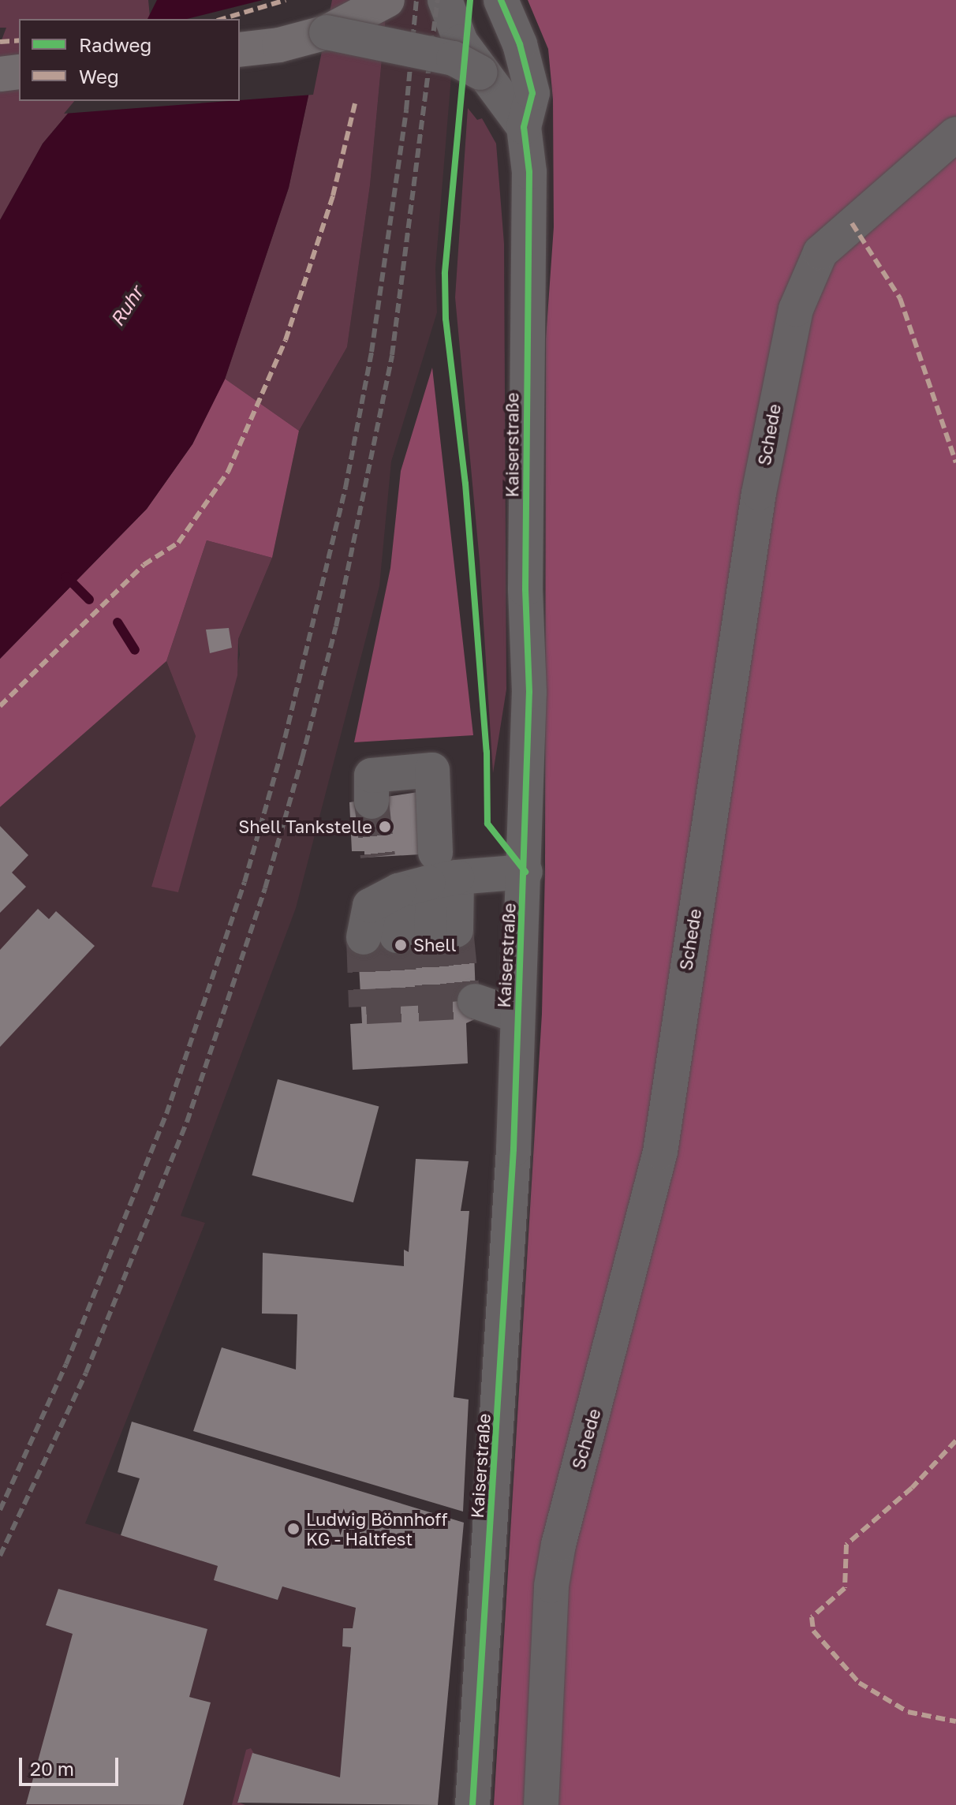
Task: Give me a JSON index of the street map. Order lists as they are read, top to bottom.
{
  "streets": {
    "street": ["Schede", "Kaiserstraße"]
  },
  "water": ["Ruhr"],
  "places": ["Shell Tankstelle", "Shell", "Ludwig Bönnhoff KG - Haltfest"],
  "legend": ["Radweg", "Weg"],
  "scale_bar": "20 m"
}
